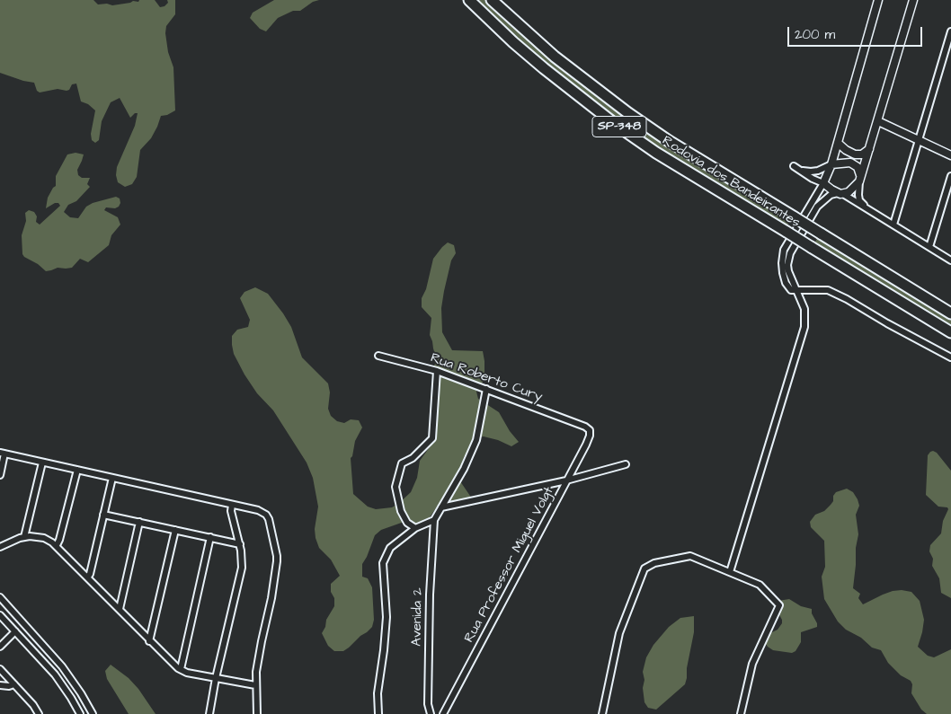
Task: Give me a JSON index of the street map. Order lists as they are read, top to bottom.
{
  "streets": {
    "highway": ["SP-348", "Rodovia dos Bandeirantes"],
    "street": ["Rua Roberto Cury", "Rua Professor Miguel Volgt", "Avenida 2"]
  },
  "crossings": [
    ["Rua Roberto Cury", "Rua Professor Miguel Volgt"]
  ],
  "scale_bar": "200 m"
}
